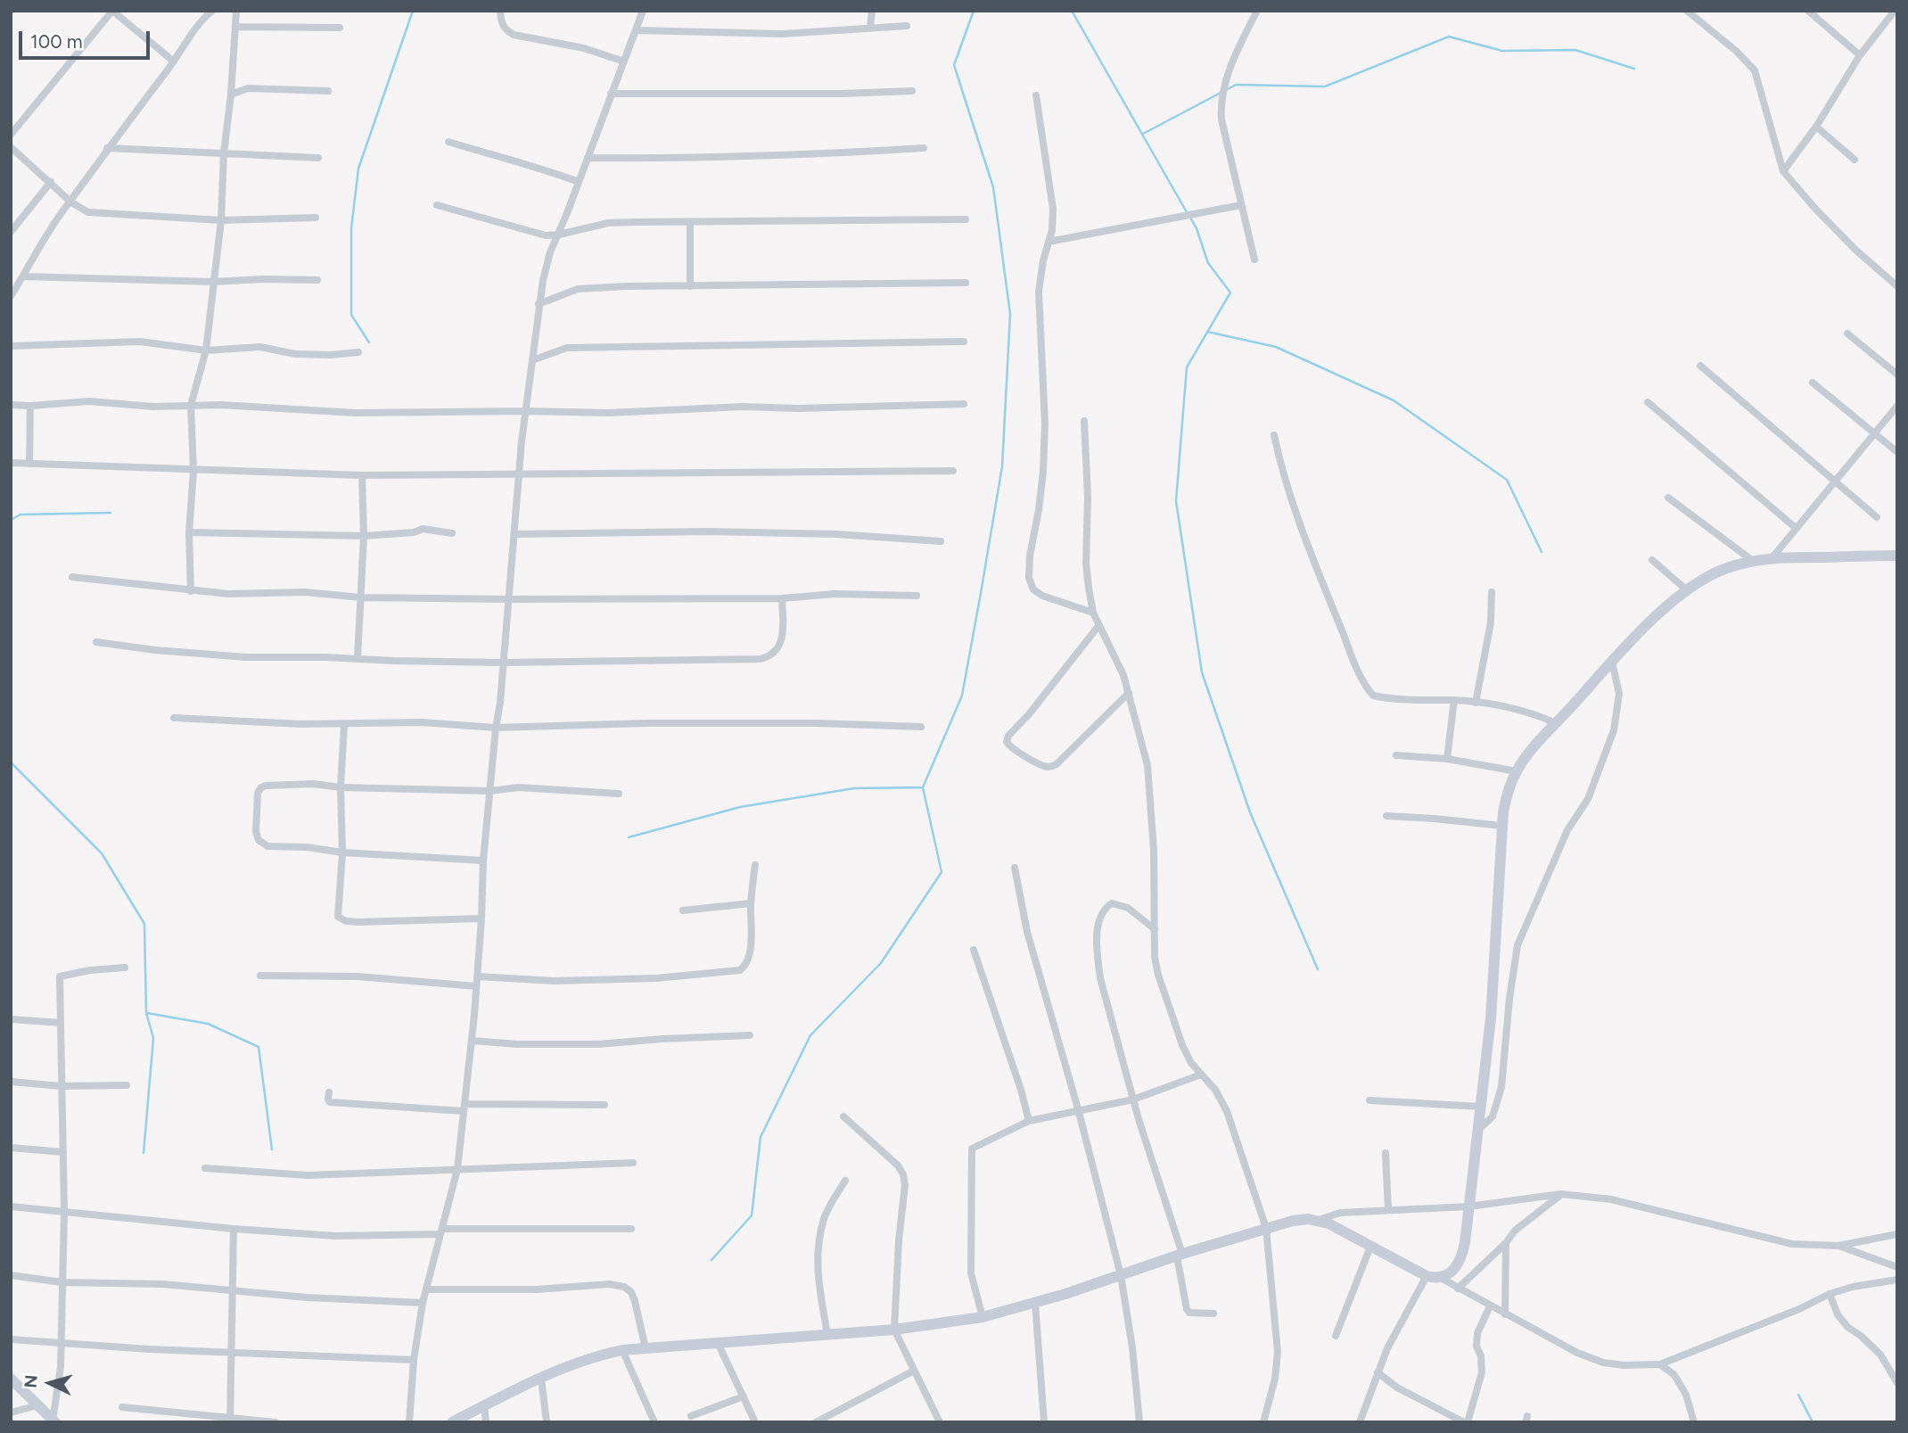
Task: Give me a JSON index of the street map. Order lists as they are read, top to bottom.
{
  "scale_bar": "100 m",
  "north": "left"
}
